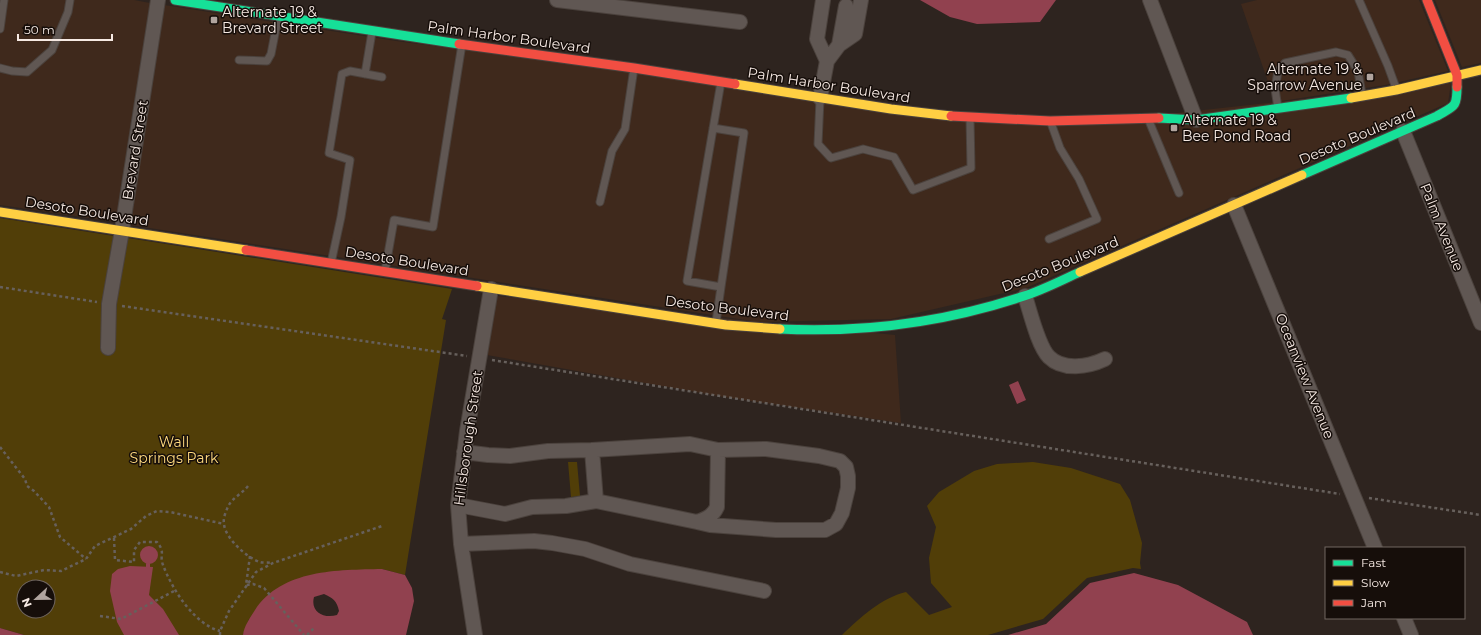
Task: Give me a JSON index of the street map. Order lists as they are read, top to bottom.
{
  "streets": {
    "street": [
      "Palm Harbor Boulevard",
      "Desoto Boulevard",
      "Brevard Street",
      "Palm Avenue",
      "Oceanview Avenue",
      "Hillsborough Street"
    ]
  },
  "crossings": [
    ["Palm Harbor Boulevard", "Desoto Boulevard"],
    ["Desoto Boulevard", "Brevard Street"],
    ["Desoto Boulevard", "Palm Avenue"],
    ["Desoto Boulevard", "Oceanview Avenue"],
    ["Desoto Boulevard", "Hillsborough Street"]
  ],
  "parks": ["Wall Springs Park"],
  "places": {
    "transit": ["Alternate 19 & Brevard Street", "Alternate 19 & Sparrow Avenue", "Alternate 19 & Bee Pond Road"]
  },
  "legend": ["Fast", "Slow", "Jam"],
  "scale_bar": "50 m",
  "north": "left"
}
